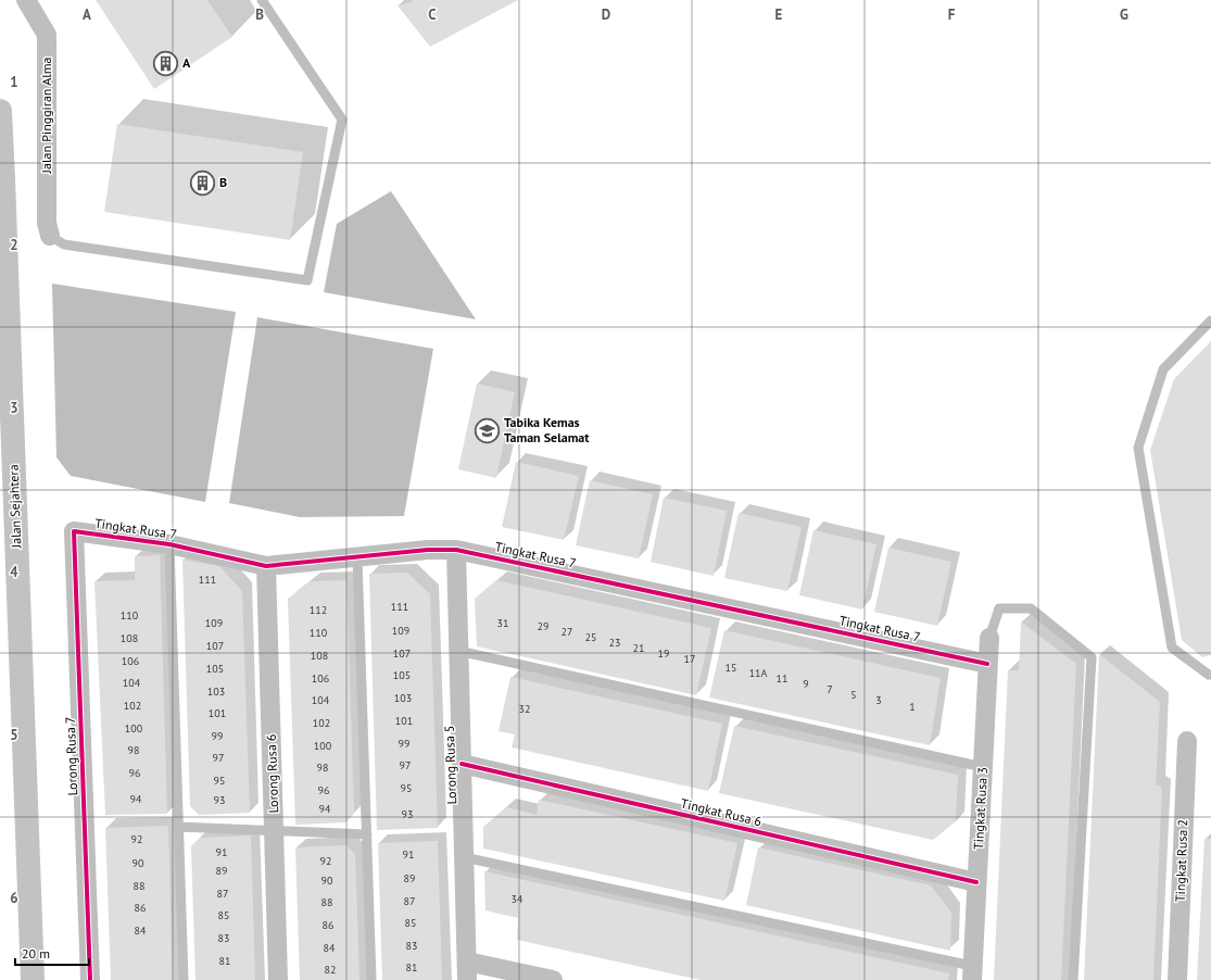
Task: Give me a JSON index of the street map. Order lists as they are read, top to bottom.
{
  "streets": {
    "main road": ["Jalan Sejahtera"],
    "street": [
      "Jalan Pinggiran Alma",
      "Tingkat Rusa 7",
      "Lorong Rusa 7",
      "Lorong Rusa 5",
      "Lorong Rusa 6",
      "Tingkat Rusa 3",
      "Tingkat Rusa 6",
      "Tingkat Rusa 2"
    ]
  },
  "crossings": [
    ["Tingkat Rusa 7", "Lorong Rusa 7"],
    ["Tingkat Rusa 7", "Lorong Rusa 5"],
    ["Tingkat Rusa 7", "Lorong Rusa 6"],
    ["Tingkat Rusa 7", "Tingkat Rusa 3"],
    ["Lorong Rusa 5", "Tingkat Rusa 6"],
    ["Tingkat Rusa 3", "Tingkat Rusa 6"]
  ],
  "places": {
    "building": ["A", "B"],
    "school or university": ["Tabika Kemas Taman Selamat"]
  },
  "house_numbers": [
    "111",
    "111",
    "112",
    "110",
    "109",
    "31",
    "29",
    "109",
    "27",
    "110",
    "25",
    "108",
    "23",
    "107",
    "21",
    "107",
    "19",
    "108",
    "17",
    "106",
    "15",
    "105",
    "11A",
    "105",
    "106",
    "11",
    "104",
    "9",
    "7",
    "103",
    "5",
    "103",
    "104",
    "3",
    "102",
    "1",
    "32",
    "101",
    "101",
    "102",
    "100",
    "99",
    "99",
    "100",
    "98",
    "97",
    "97",
    "98",
    "96",
    "95",
    "95",
    "96",
    "94",
    "93",
    "94",
    "93",
    "92",
    "91",
    "91",
    "92",
    "90",
    "89",
    "89",
    "90",
    "88",
    "87",
    "34",
    "87",
    "88",
    "86",
    "85",
    "85",
    "86",
    "84",
    "83",
    "83",
    "84",
    "81",
    "81",
    "82"
  ],
  "scale_bar": "20 m",
  "grid": {
    "columns": [
      "A",
      "B",
      "C",
      "D",
      "E",
      "F",
      "G"
    ],
    "rows": [
      "1",
      "2",
      "3",
      "4",
      "5",
      "6"
    ]
  }
}
